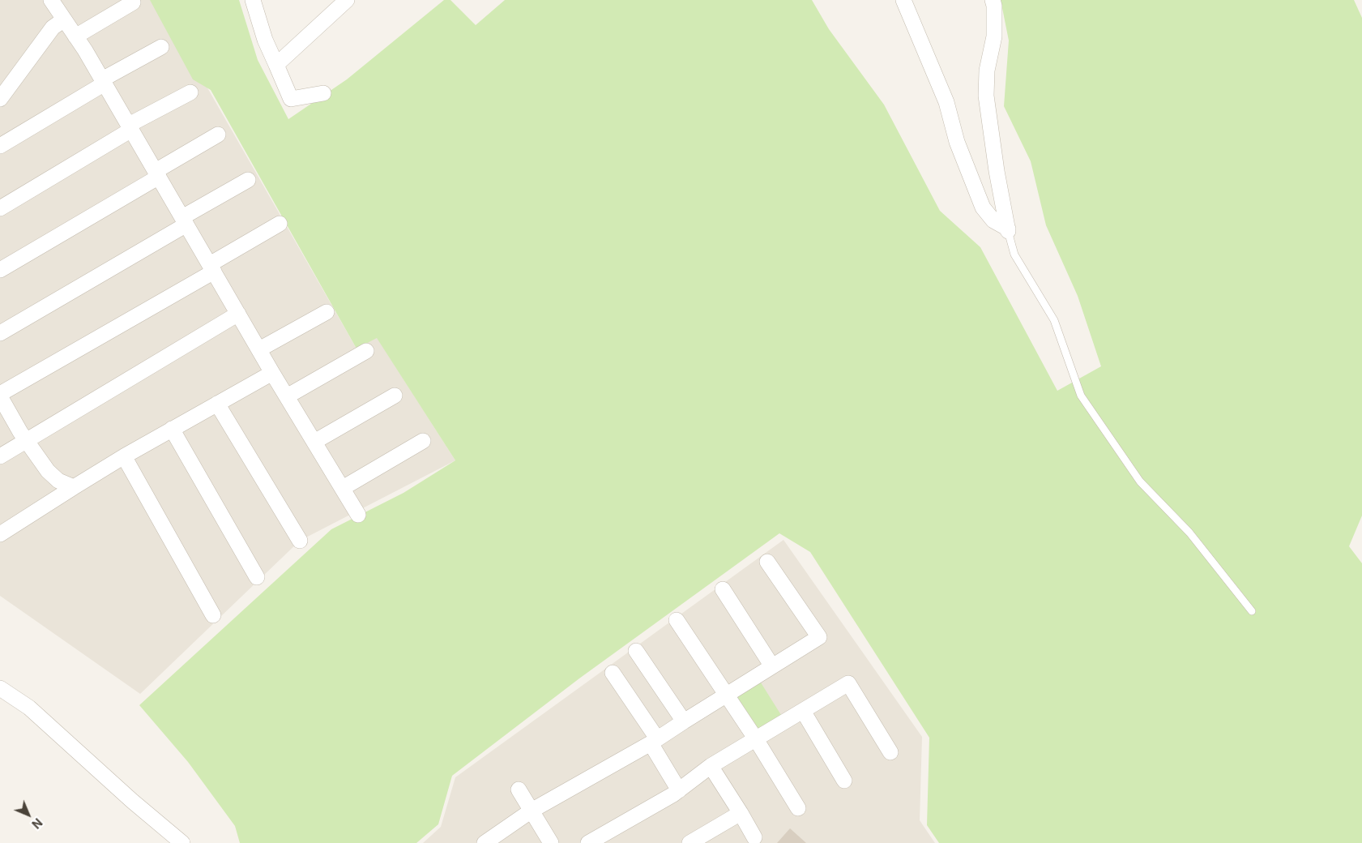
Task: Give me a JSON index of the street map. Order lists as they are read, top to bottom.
{
  "north": "bottom right"
}
